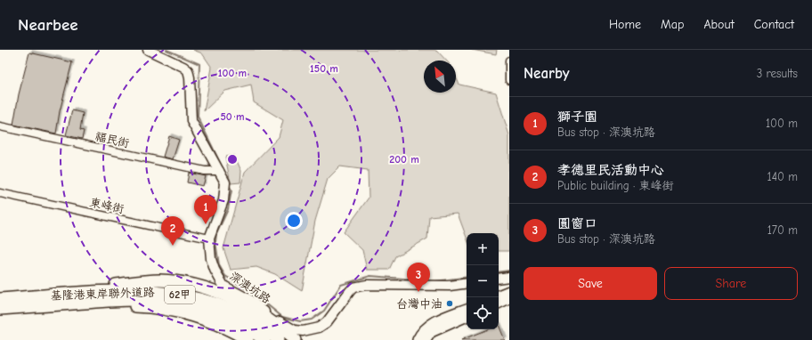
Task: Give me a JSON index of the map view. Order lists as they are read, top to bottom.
{
  "streets": {
    "highway": ["基隆港東岸聯外道路", "62甲"],
    "street": ["福民街", "東峰街", "深澳坑路"]
  },
  "crossings": [
    ["福民街", "深澳坑路"],
    ["東峰街", "深澳坑路"]
  ],
  "places": ["台灣中油"],
  "north": "top left",
  "page": {
    "header": "Nearbee",
    "nav": [
      "Home",
      "Map",
      "About",
      "Contact"
    ],
    "heading": ["Nearby", "3 results"],
    "list": [
      {
        "mark": "1",
        "name": "獅子園",
        "note": "Bus stop · 深澳坑路",
        "value": "100 m"
      },
      {
        "mark": "2",
        "name": "孝德里民活動中心",
        "note": "Public building · 東峰街",
        "value": "140 m"
      },
      {
        "mark": "3",
        "name": "圓窗口",
        "note": "Bus stop · 深澳坑路",
        "value": "170 m"
      }
    ],
    "pins": ["1", "2", "3"],
    "map_buttons": ["+", "−"],
    "buttons": ["Save", "Share"]
  },
  "rings": [
    "150 m",
    "100 m",
    "50 m",
    "200 m"
  ]
}
